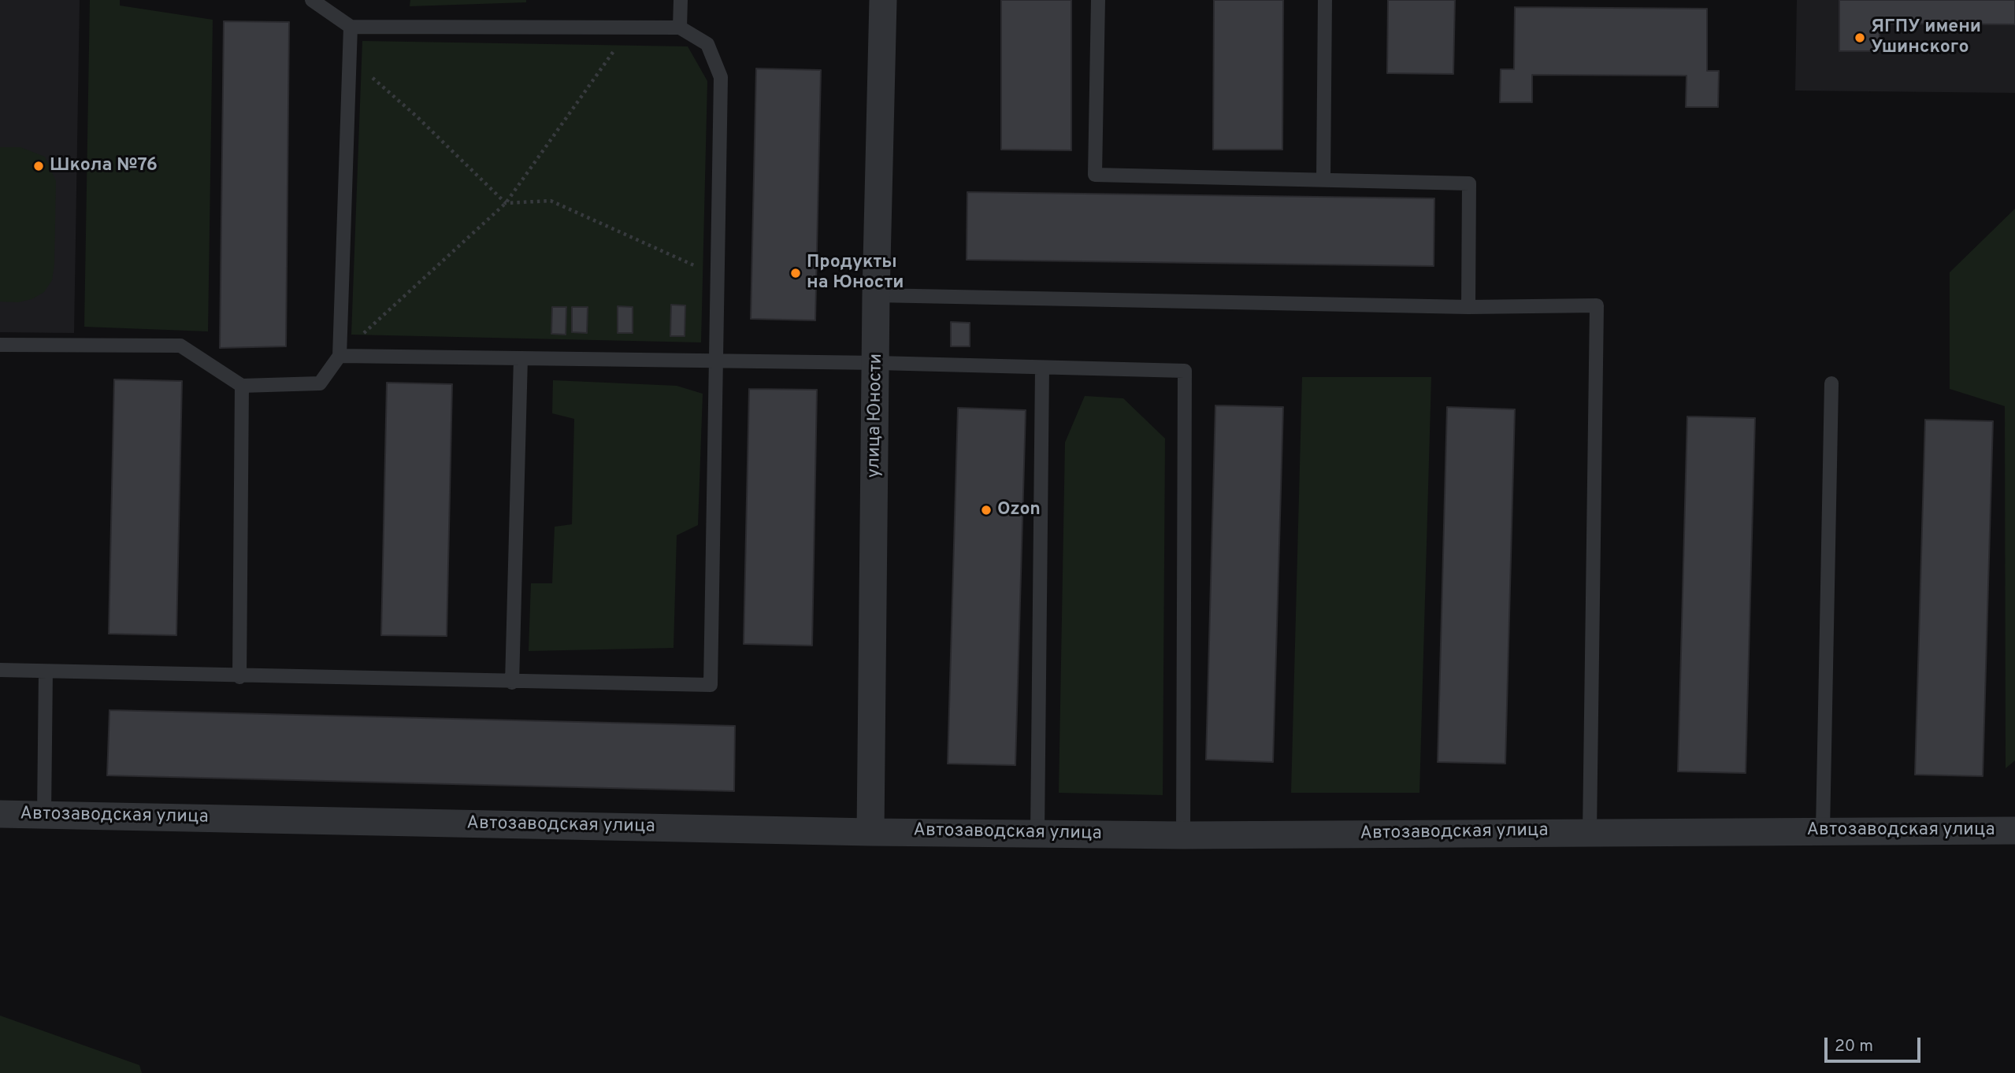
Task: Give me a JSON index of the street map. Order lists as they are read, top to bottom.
{
  "streets": {
    "street": ["улица Юности", "Автозаводская улица"]
  },
  "crossings": [
    ["улица Юности", "Автозаводская улица"]
  ],
  "places": [
    "ЯГПУ имени Ушинского",
    "Школа №76",
    "Продукты на Юности",
    "Ozon"
  ],
  "scale_bar": "20 m"
}
